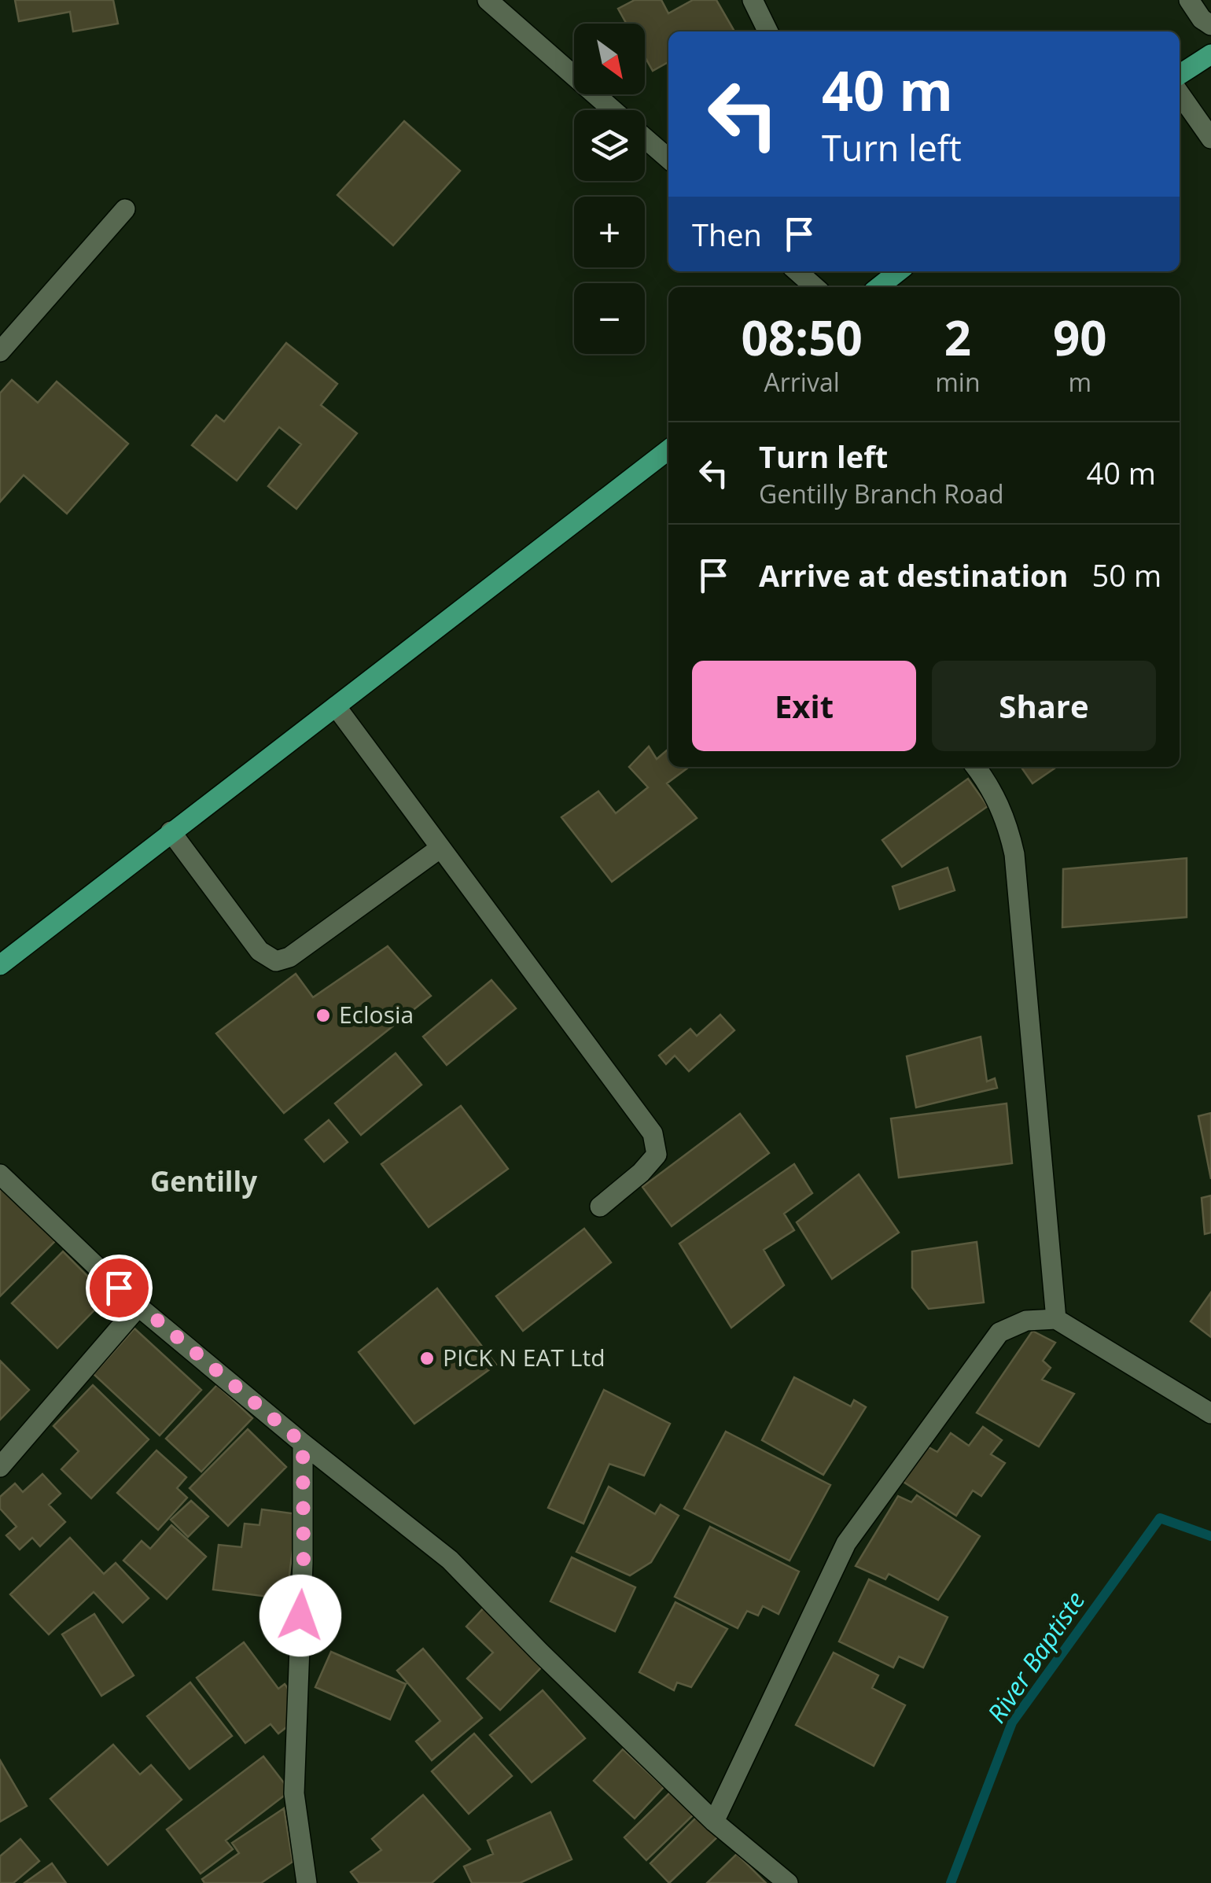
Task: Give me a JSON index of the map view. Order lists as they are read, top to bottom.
{
  "districts": ["Gentilly"],
  "water": ["River Baptiste"],
  "places": ["Eclosia", "PICK N EAT Ltd"],
  "north": "bottom right",
  "page": {
    "map_buttons": ["+", "−"],
    "turn": ["40 m", "Turn left"],
    "then": "Then",
    "eta": [
      "08:50",
      "Arrival",
      "2",
      "min",
      "90",
      "m"
    ],
    "list": [
      {
        "name": "Turn left",
        "note": "Gentilly Branch Road",
        "value": "40 m"
      },
      {
        "name": "Arrive at destination",
        "value": "50 m"
      }
    ],
    "buttons": ["Exit", "Share"]
  }
}
